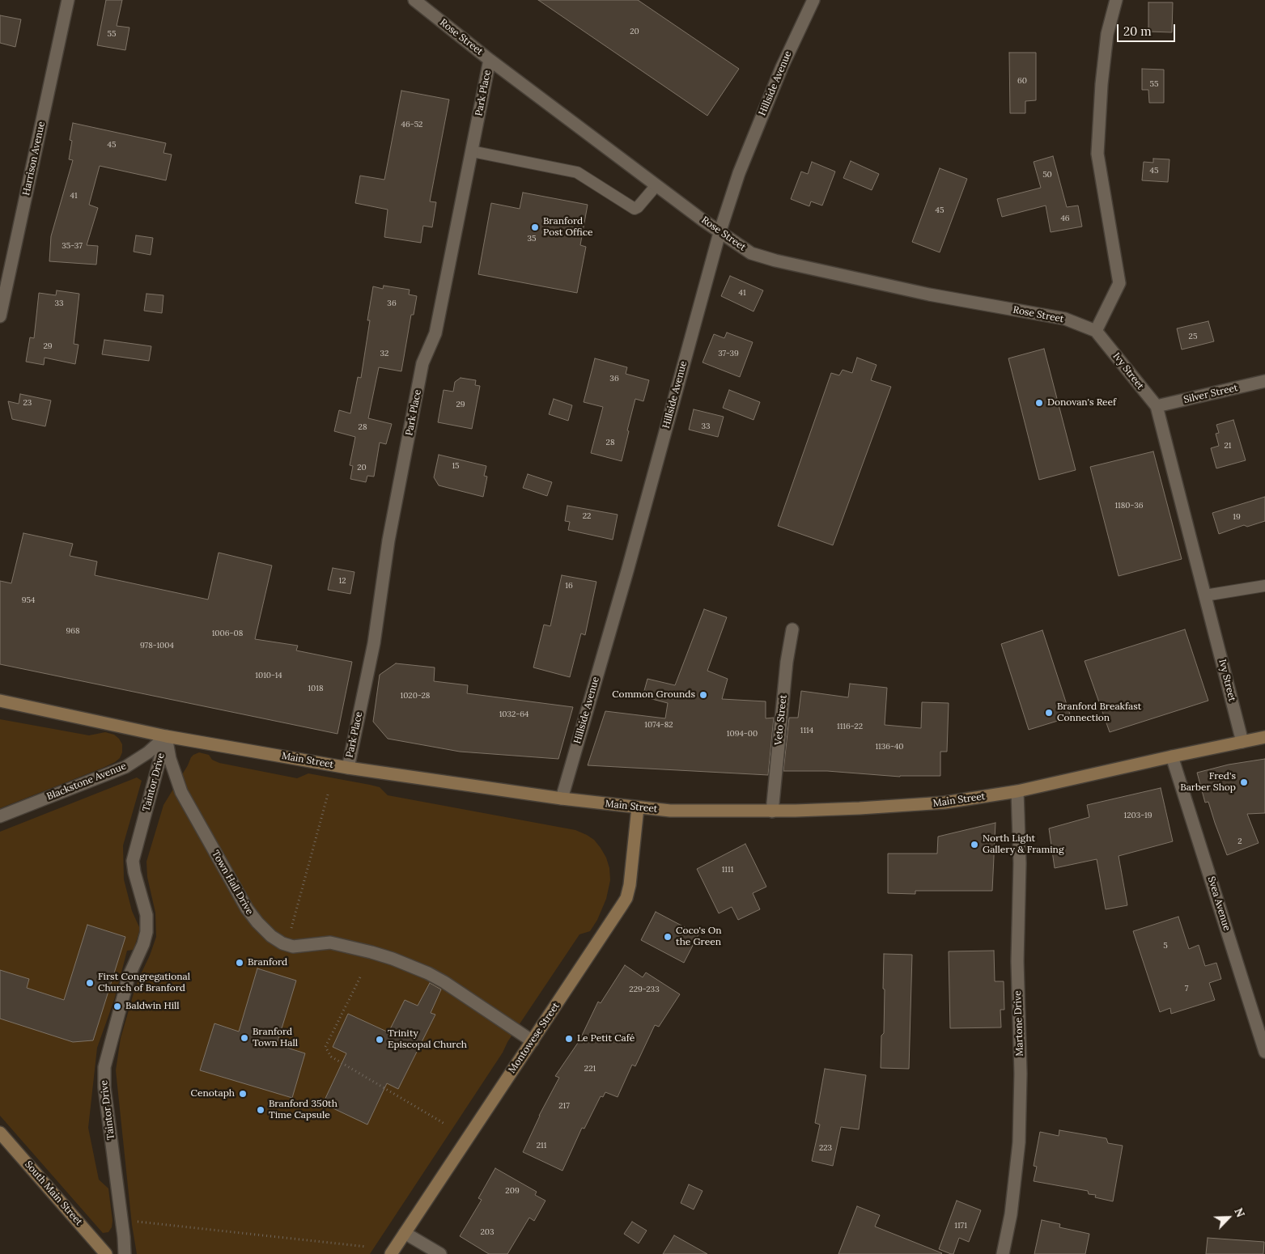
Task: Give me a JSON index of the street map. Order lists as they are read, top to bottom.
{
  "streets": {
    "street": [
      "Rose Street",
      "Hillside Avenue",
      "Park Place",
      "Harrison Avenue",
      "Ivy Street",
      "Silver Street",
      "Veto Street",
      "Main Street",
      "Blackstone Avenue",
      "Taintor Drive",
      "Town Hall Drive",
      "Svea Avenue",
      "Martone Drive",
      "Montowese Street",
      "South Main Street"
    ]
  },
  "crossings": [
    ["Rose Street", "Hillside Avenue"],
    ["Rose Street", "Park Place"],
    ["Rose Street", "Ivy Street"],
    ["Hillside Avenue", "Main Street"],
    ["Park Place", "Main Street"],
    ["Ivy Street", "Silver Street"],
    ["Ivy Street", "Main Street"],
    ["Veto Street", "Main Street"],
    ["Main Street", "Blackstone Avenue"],
    ["Main Street", "Taintor Drive"],
    ["Main Street", "Town Hall Drive"],
    ["Main Street", "Svea Avenue"],
    ["Main Street", "Martone Drive"],
    ["Main Street", "Montowese Street"],
    ["Blackstone Avenue", "Taintor Drive"],
    ["Blackstone Avenue", "Town Hall Drive"],
    ["Taintor Drive", "Town Hall Drive"],
    ["Town Hall Drive", "Montowese Street"]
  ],
  "places": [
    "Branford Post Office",
    "Donovan's Reef",
    "Common Grounds",
    "Branford Breakfast Connection",
    "Fred's Barber Shop",
    "North Light Gallery & Framing",
    "Coco's On the Green",
    "Branford",
    "First Congregational Church of Branford",
    "Baldwin Hill",
    "Branford Town Hall",
    "Le Petit Café",
    "Trinity Episcopal Church",
    "Cenotaph",
    "Branford 350th Time Capsule"
  ],
  "house_numbers": [
    "20",
    "55",
    "60",
    "55",
    "46-52",
    "45",
    "45",
    "50",
    "41",
    "45",
    "46",
    "35",
    "35-37",
    "41",
    "33",
    "36",
    "25",
    "29",
    "32",
    "37-39",
    "36",
    "23",
    "29",
    "33",
    "28",
    "28",
    "21",
    "15",
    "20",
    "1180-36",
    "22",
    "19",
    "12",
    "16",
    "954",
    "968",
    "1006-08",
    "978-1004",
    "1010-14",
    "1018",
    "1020-28",
    "1032-64",
    "1074-82",
    "1116-22",
    "1114",
    "1094-00",
    "1136-40",
    "1203-19",
    "2",
    "1111",
    "5",
    "7",
    "229-233",
    "221",
    "217",
    "211",
    "223",
    "209",
    "1171",
    "203"
  ],
  "scale_bar": "20 m",
  "north": "top right"
}
